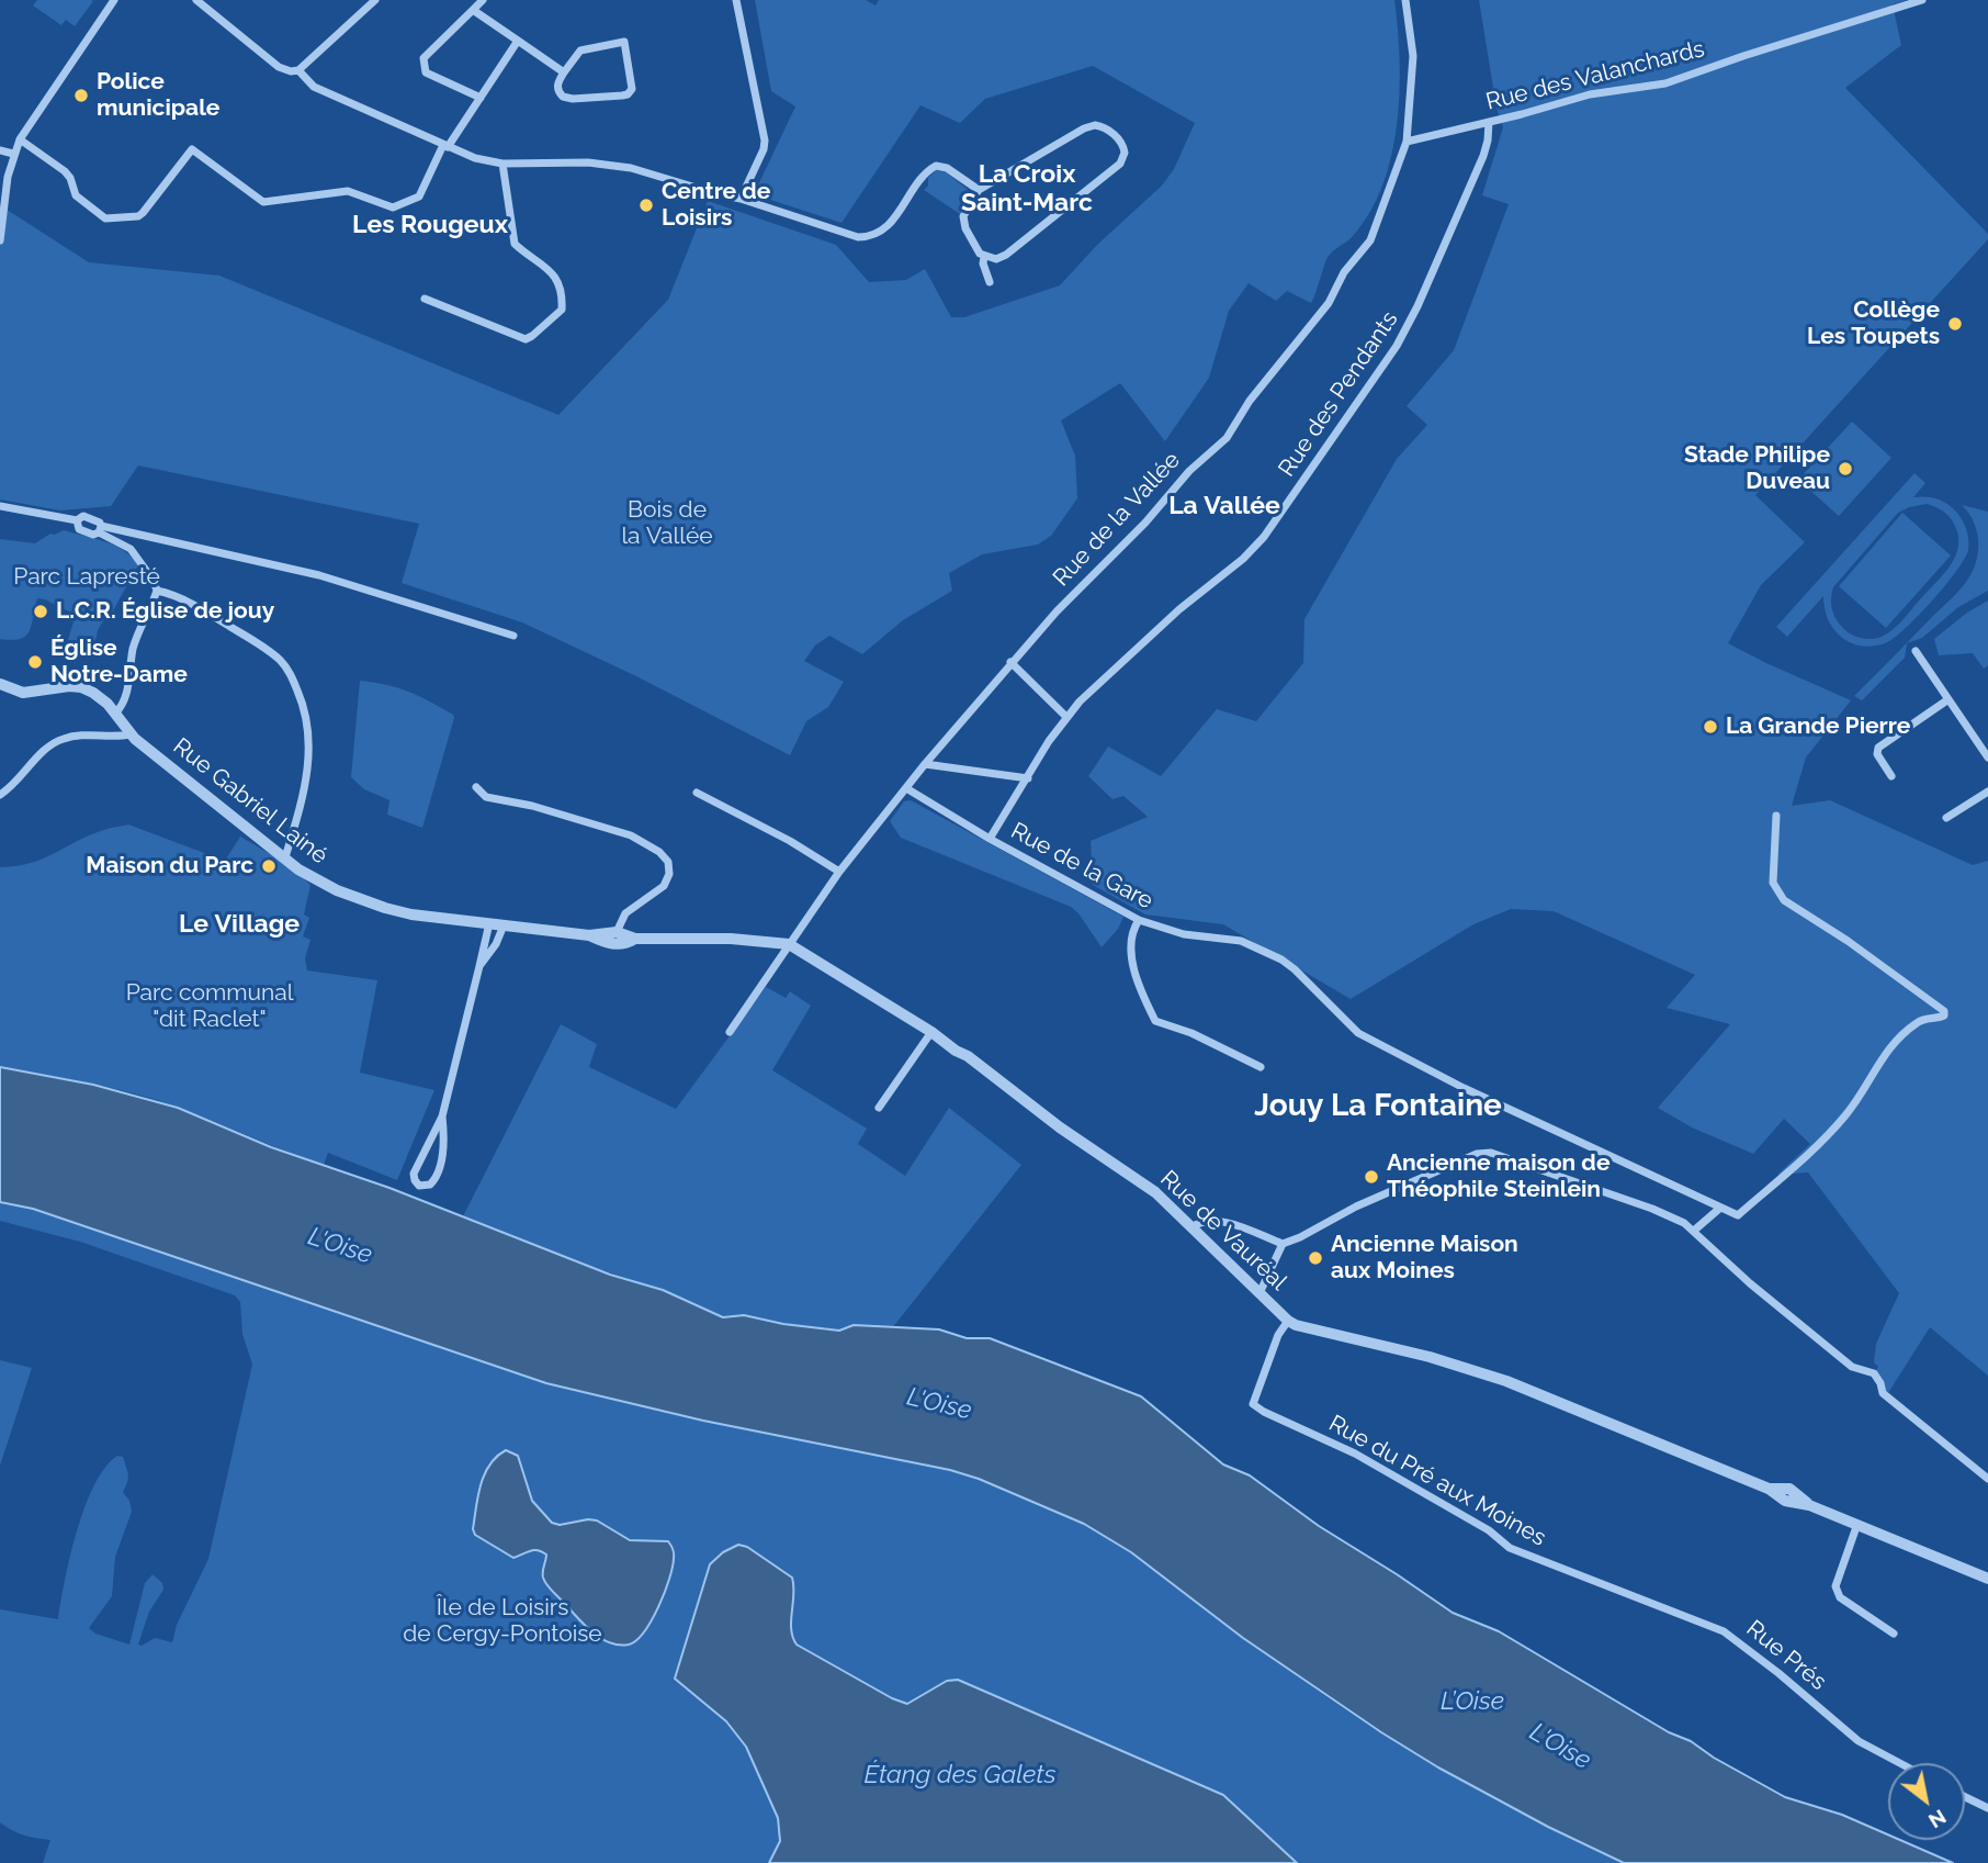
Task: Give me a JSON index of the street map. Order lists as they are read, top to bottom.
{
  "streets": {
    "street": [
      "Rue des Valanchards",
      "Rue des Pendants",
      "Rue de la Vallée",
      "Rue Gabriel Lainé",
      "Rue de la Gare",
      "Rue de Vauréal",
      "Rue du Pré aux Moines",
      "Rue Prés"
    ]
  },
  "crossings": [
    ["Rue des Valanchards", "Rue des Pendants"],
    ["Rue des Valanchards", "Rue de la Vallée"],
    ["Rue des Pendants", "Rue de la Gare"],
    ["Rue de la Vallée", "Rue Gabriel Lainé"],
    ["Rue de la Vallée", "Rue de la Gare"],
    ["Rue de la Vallée", "Rue de Vauréal"],
    ["Rue Gabriel Lainé", "Rue de Vauréal"],
    ["Rue de Vauréal", "Rue du Pré aux Moines"],
    ["Rue du Pré aux Moines", "Rue Prés"]
  ],
  "districts": [
    "La Croix Saint-Marc",
    "Les Rougeux",
    "La Vallée",
    "Le Village",
    "Jouy La Fontaine"
  ],
  "water": ["L'Oise", "L’Oise", "Étang des Galets"],
  "parks": [
    "Bois de la Vallée",
    "Parc Lapresté",
    "Parc communal \"dit Raclet\"",
    "Île de Loisirs de Cergy-Pontoise"
  ],
  "places": [
    "Police municipale",
    "Centre de Loisirs",
    "Collège Les Toupets",
    "Stade Philipe Duveau",
    "L.C.R. Église de jouy",
    "Église Notre-Dame",
    "La Grande Pierre",
    "Maison du Parc",
    "Ancienne maison de Théophile Steinlein",
    "Ancienne Maison aux Moines"
  ],
  "north": "bottom right"
}
